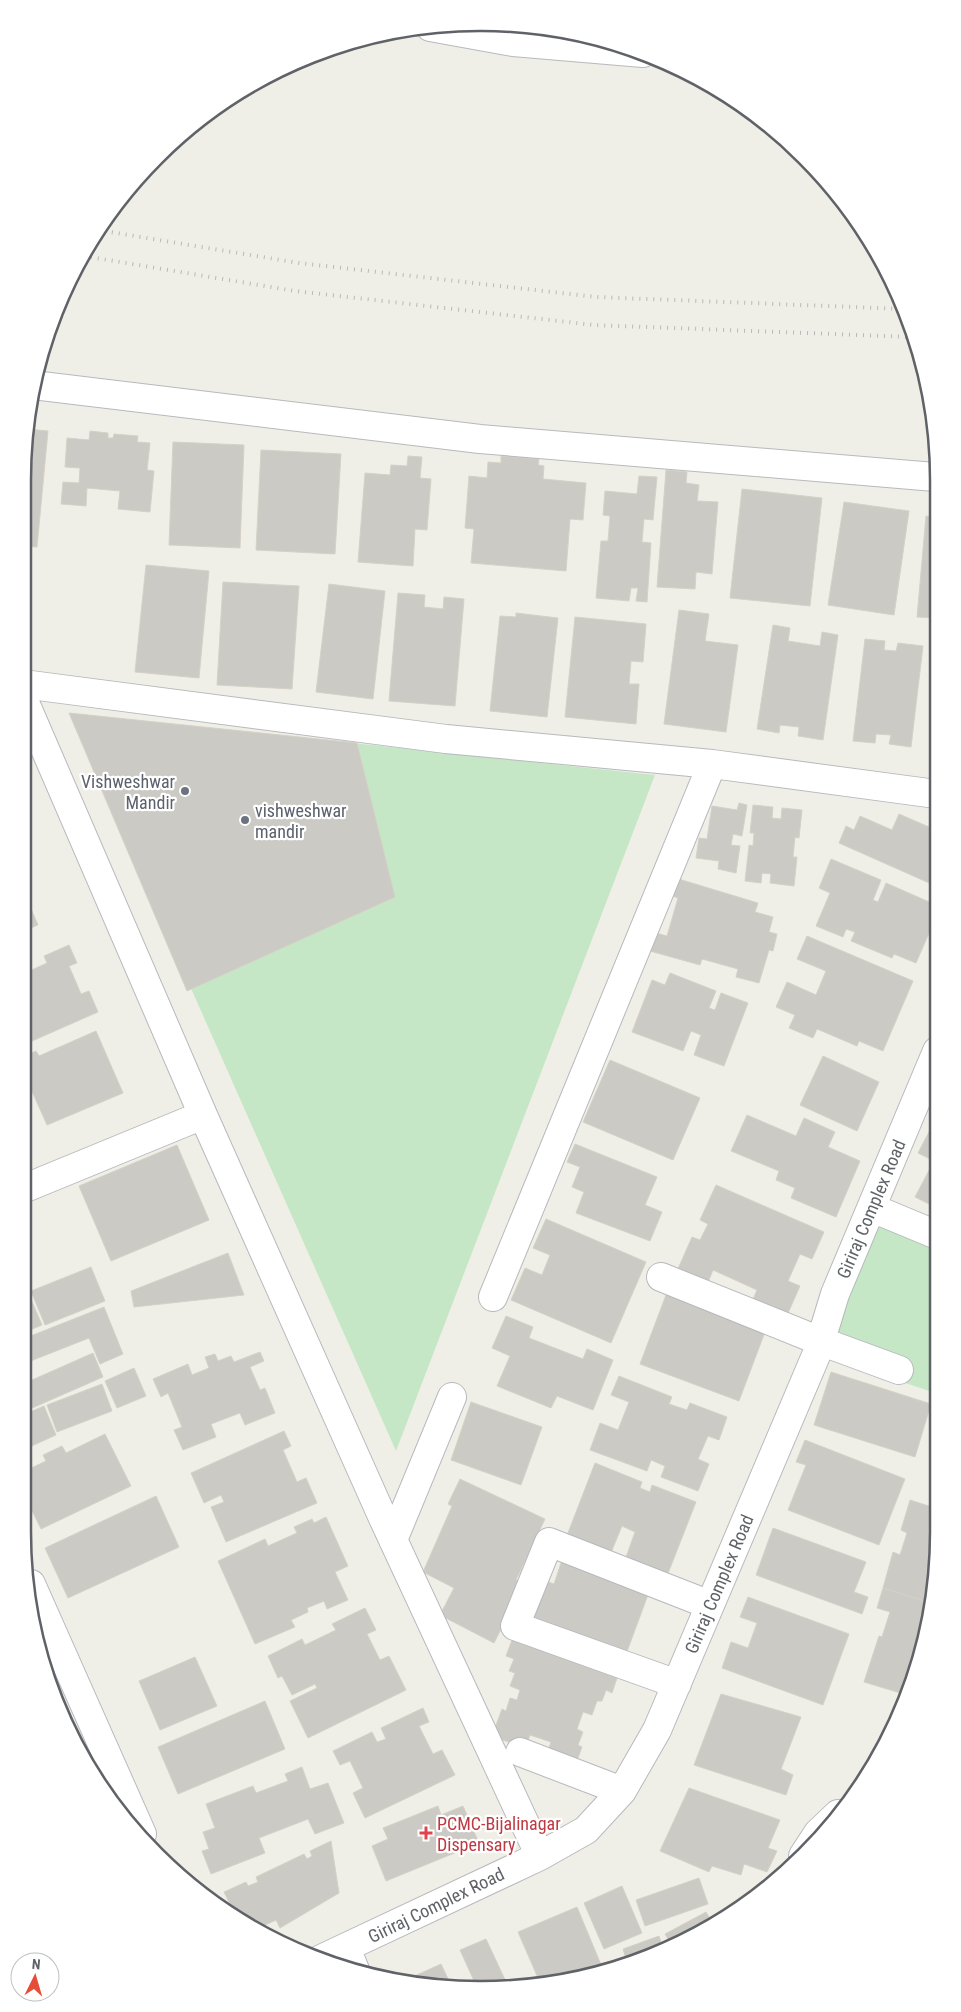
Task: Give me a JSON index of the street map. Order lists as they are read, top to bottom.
{
  "streets": {
    "street": ["Giriraj Complex Road"]
  },
  "places": {
    "other": ["Vishweshwar Mandir", "vishweshwar mandir"],
    "health": ["PCMC-Bijalinagar Dispensary"]
  },
  "north": "top"
}
